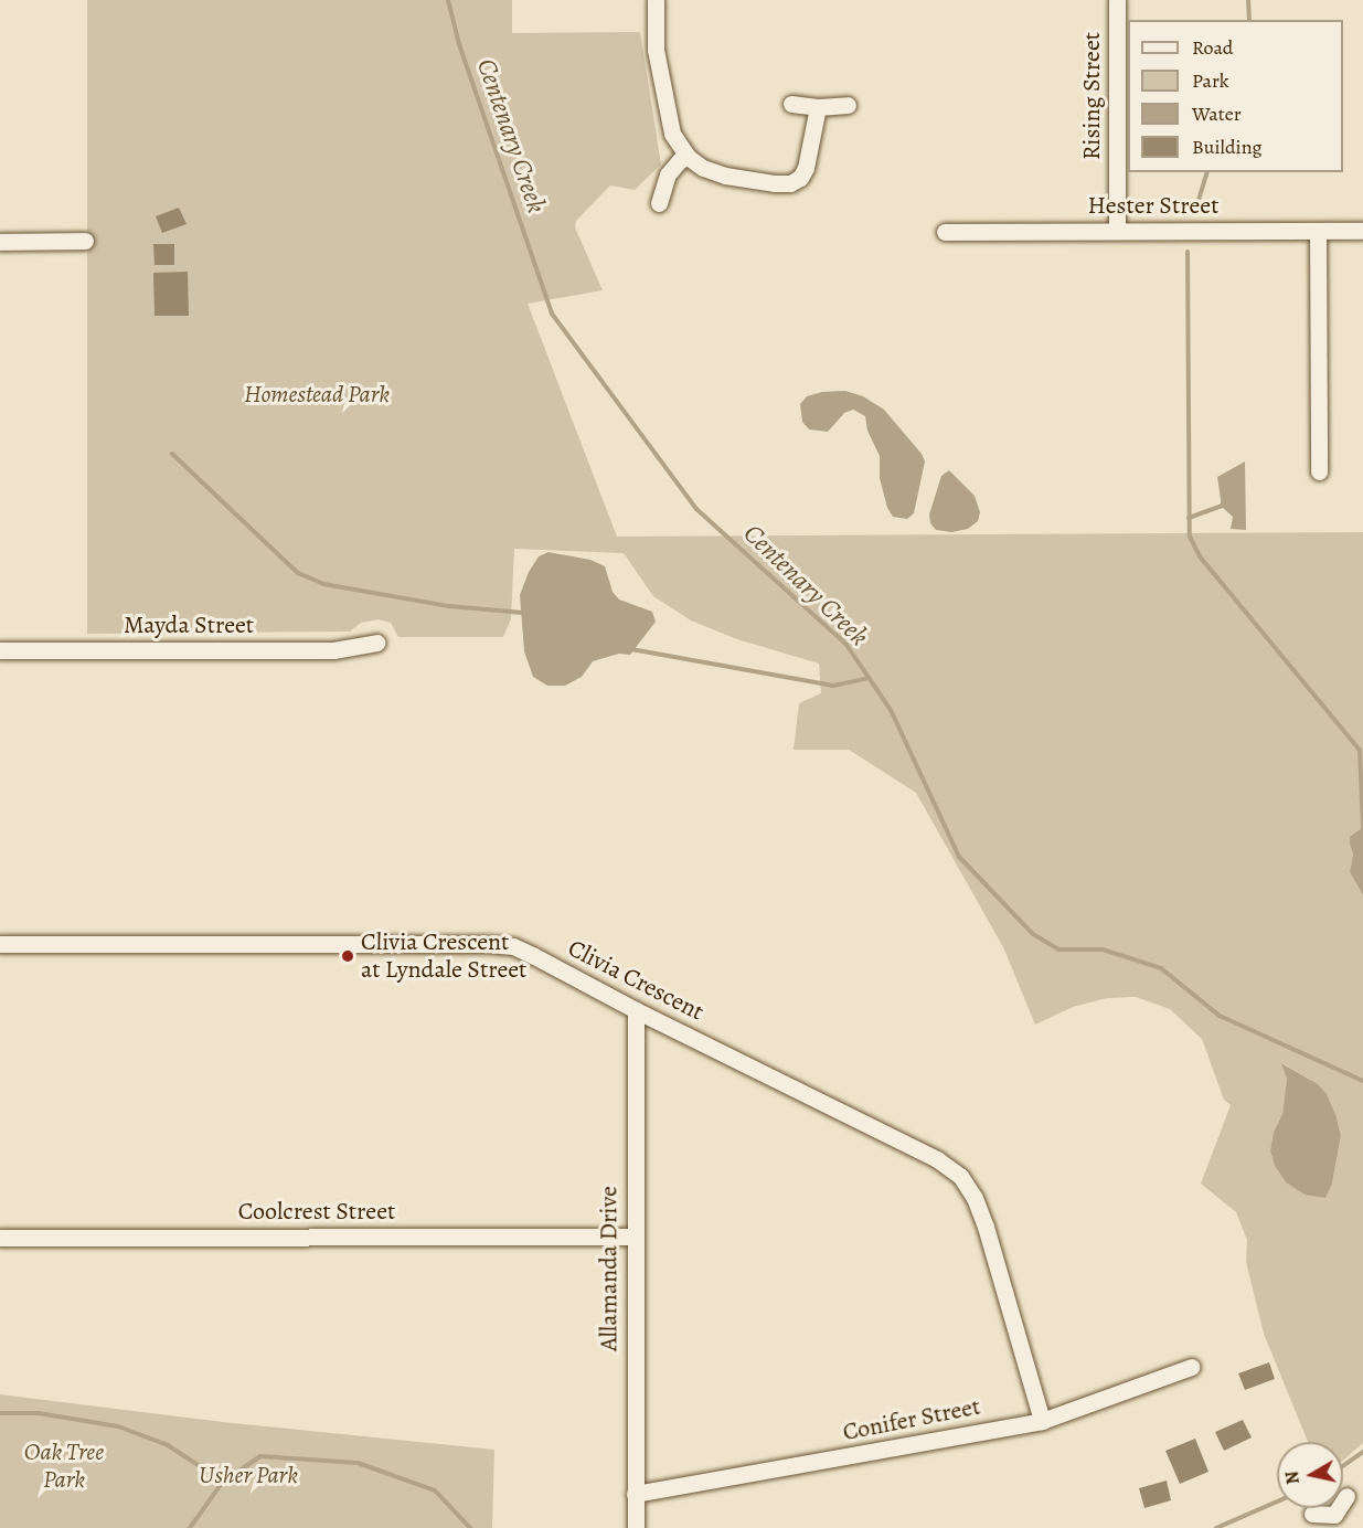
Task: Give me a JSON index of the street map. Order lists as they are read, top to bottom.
{
  "streets": {
    "street": [
      "Rising Street",
      "Hester Street",
      "Mayda Street",
      "Clivia Crescent",
      "Coolcrest Street",
      "Allamanda Drive",
      "Conifer Street"
    ]
  },
  "crossings": [
    ["Rising Street", "Hester Street"],
    ["Clivia Crescent", "Allamanda Drive"],
    ["Clivia Crescent", "Conifer Street"],
    ["Coolcrest Street", "Allamanda Drive"],
    ["Allamanda Drive", "Conifer Street"]
  ],
  "water": ["Centenary Creek"],
  "parks": ["Homestead Park", "Oak Tree Park", "Usher Park"],
  "places": ["Clivia Crescent at Lyndale Street"],
  "legend": [
    "Road",
    "Park",
    "Water",
    "Building"
  ],
  "north": "left"
}
